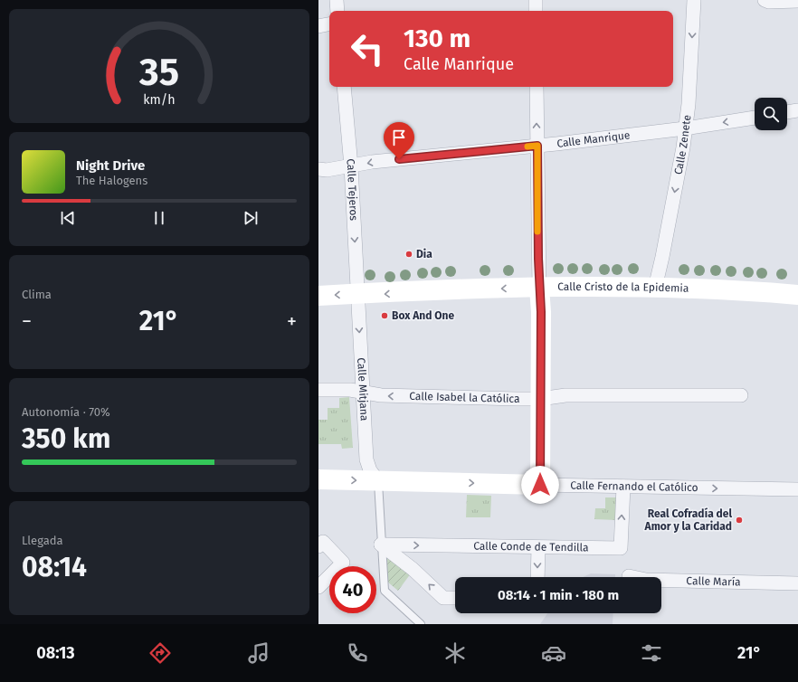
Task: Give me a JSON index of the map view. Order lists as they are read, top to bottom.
{
  "streets": {
    "main road": ["Calle Cristo de la Epidemia", "Calle Fernando el Católico"],
    "street": [
      "Calle Manrique",
      "Calle Zenete",
      "Calle Tejeros",
      "Calle Mitjana",
      "Calle Isabel la Católica",
      "Calle Conde de Tendilla",
      "Calle María"
    ]
  },
  "crossings": [
    ["Calle Manrique", "Calle Zenete"],
    ["Calle Manrique", "Calle Tejeros"],
    ["Calle Zenete", "Calle Cristo de la Epidemia"],
    ["Calle Tejeros", "Calle Cristo de la Epidemia"],
    ["Calle Tejeros", "Calle Mitjana"],
    ["Calle Cristo de la Epidemia", "Calle Mitjana"],
    ["Calle Mitjana", "Calle Isabel la Católica"],
    ["Calle Mitjana", "Calle Fernando el Católico"],
    ["Calle Fernando el Católico", "Calle Conde de Tendilla"]
  ],
  "one_way": [
    "Calle Manrique",
    "Calle Zenete",
    "Calle Tejeros",
    "Calle Cristo de la Epidemia",
    "Calle Mitjana",
    "Calle Isabel la Católica",
    "Calle Fernando el Católico",
    "Calle Conde de Tendilla"
  ],
  "places": ["Dia", "Box And One", "Real Cofradía del Amor y la Caridad"],
  "page": {
    "turn": ["130 m", "Calle Manrique"],
    "song": ["Night Drive", "The Halogens"],
    "tile": [
      "Clima",
      ["Autonomía · 70%", "350 km"],
      ["Llegada", "08:14"]
    ],
    "heat": ["−", "21°", "+"],
    "limit": "40",
    "trip": "08:14 · 1 min · 180 m",
    "tabs": ["08:13", "21°"],
    "gauge": ["35", "km/h"]
  }
}
